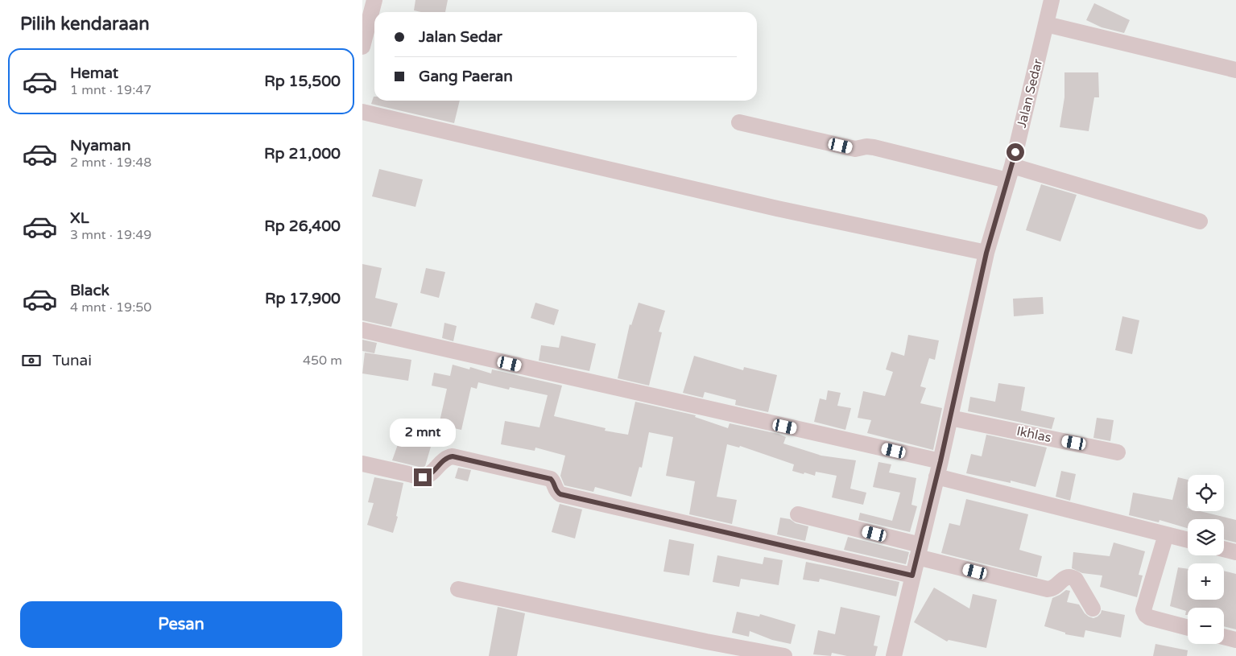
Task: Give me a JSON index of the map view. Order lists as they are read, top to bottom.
{
  "streets": {
    "street": ["Jalan Sedar", "Ikhlas"]
  },
  "crossings": [
    ["Jalan Sedar", "Ikhlas"]
  ],
  "page": {
    "heading": "Pilih kendaraan",
    "banner": ["Jalan Sedar", "Gang Paeran"],
    "list": [
      {
        "name": "Hemat",
        "note": "1 mnt · 19:47",
        "value": "Rp 15,500"
      },
      {
        "name": "Nyaman",
        "note": "2 mnt · 19:48",
        "value": "Rp 21,000"
      },
      {
        "name": "XL",
        "note": "3 mnt · 19:49",
        "value": "Rp 26,400"
      },
      {
        "name": "Black",
        "note": "4 mnt · 19:50",
        "value": "Rp 17,900"
      }
    ],
    "pay": ["Tunai", "450 m"],
    "bubble": "2 mnt",
    "map_buttons": ["+", "−"],
    "buttons": "Pesan"
  }
}
